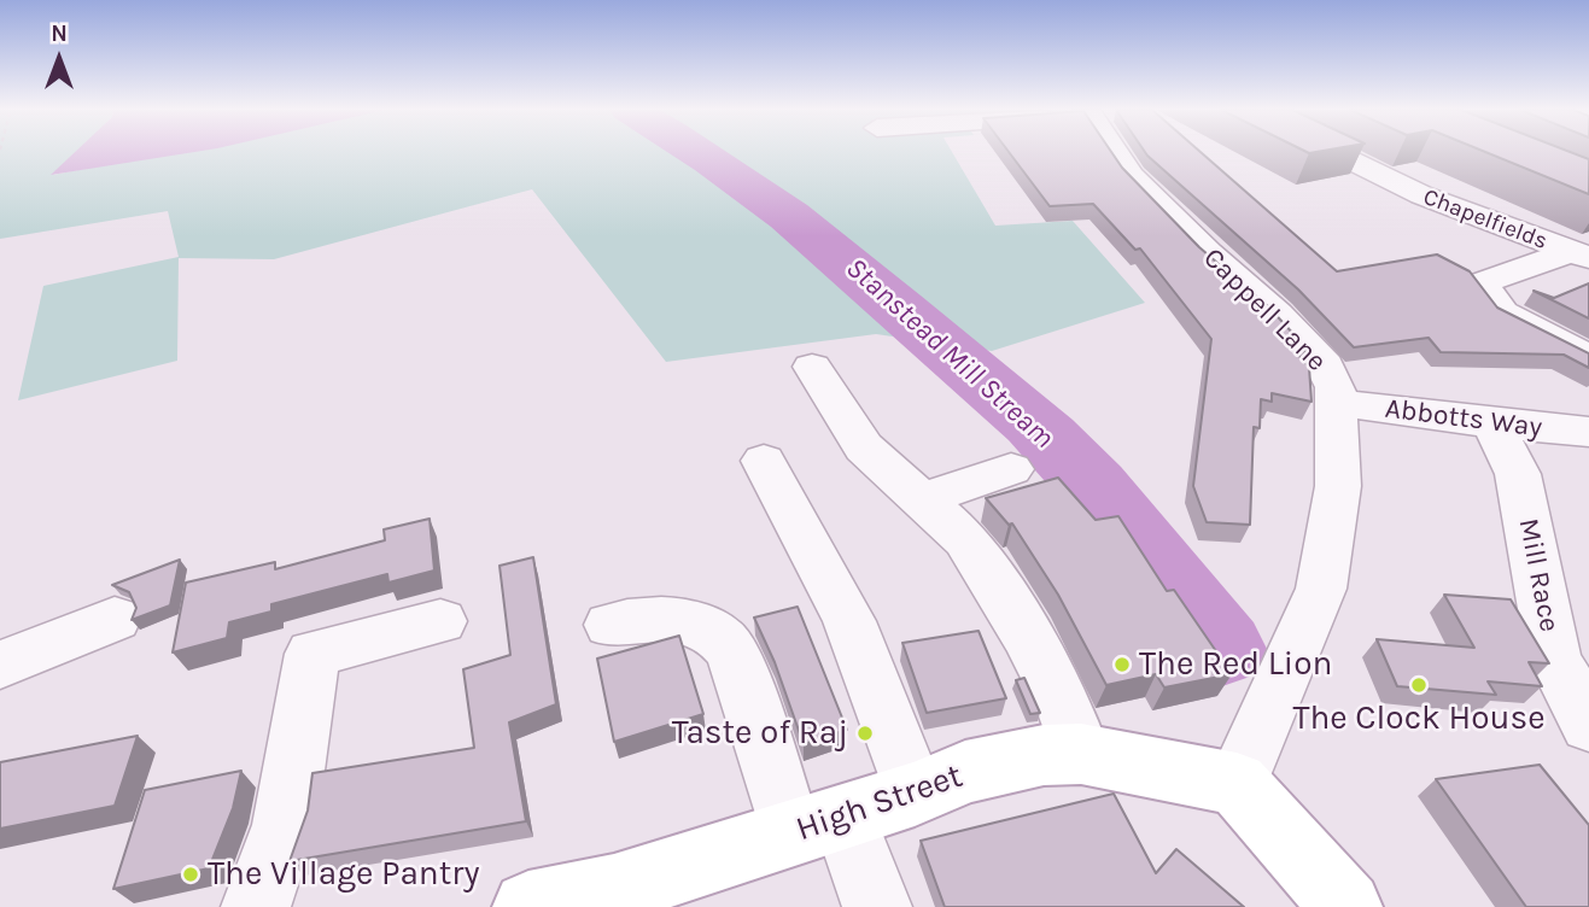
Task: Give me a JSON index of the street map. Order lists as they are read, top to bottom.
{
  "streets": {
    "main road": ["High Street"],
    "street": [
      "Chapelfields",
      "Cappell Lane",
      "Abbotts Way",
      "Mill Race"
    ]
  },
  "crossings": [
    ["Cappell Lane", "Abbotts Way"],
    ["Cappell Lane", "High Street"],
    ["Abbotts Way", "Mill Race"]
  ],
  "water": ["Stanstead Mill Stream"],
  "places": [
    "The Red Lion",
    "The Clock House",
    "Taste of Raj",
    "The Village Pantry"
  ],
  "north": "top"
}
